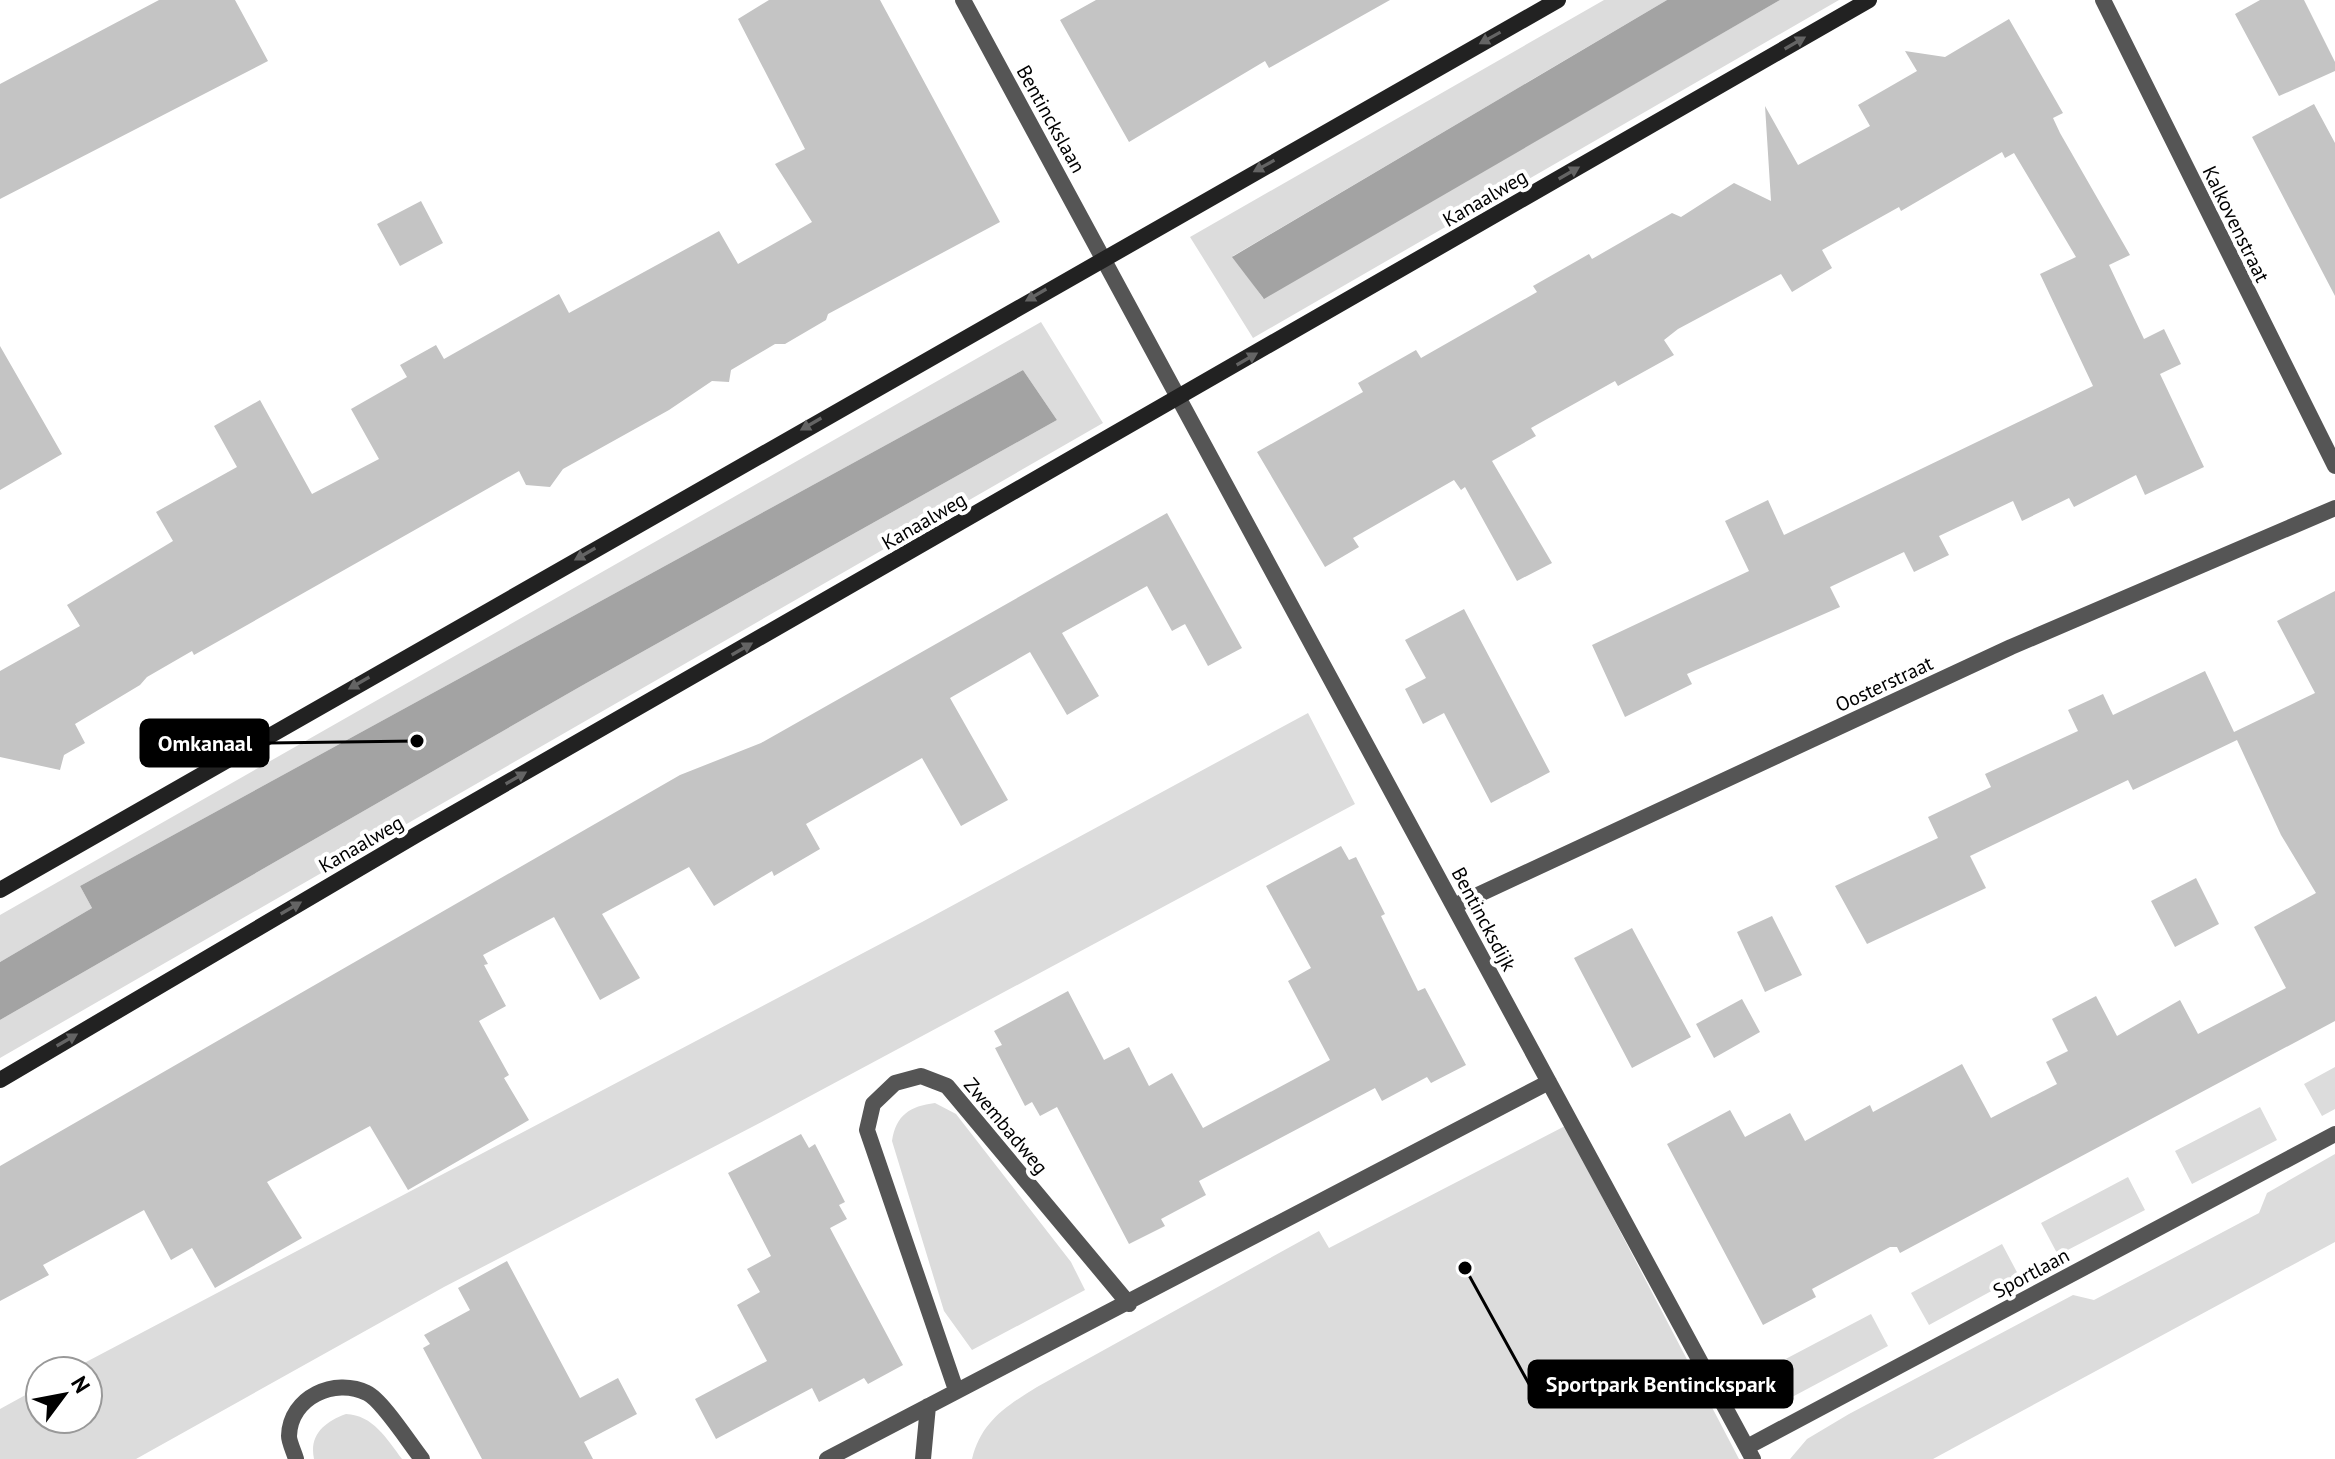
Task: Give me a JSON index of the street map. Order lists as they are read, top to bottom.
{
  "streets": {
    "street": [
      "Bentinckslaan",
      "Kanaalweg",
      "Kalkovenstraat",
      "Oosterstraat",
      "Bentincksdijk",
      "Zwembadweg",
      "Sportlaan"
    ]
  },
  "crossings": [
    ["Bentinckslaan", "Kanaalweg"],
    ["Bentinckslaan", "Bentincksdijk"],
    ["Kanaalweg", "Bentincksdijk"],
    ["Oosterstraat", "Bentincksdijk"],
    ["Bentincksdijk", "Sportlaan"]
  ],
  "one_way": ["Kanaalweg"],
  "places": ["Omkanaal", "Sportpark Bentinckspark"],
  "north": "top right"
}
